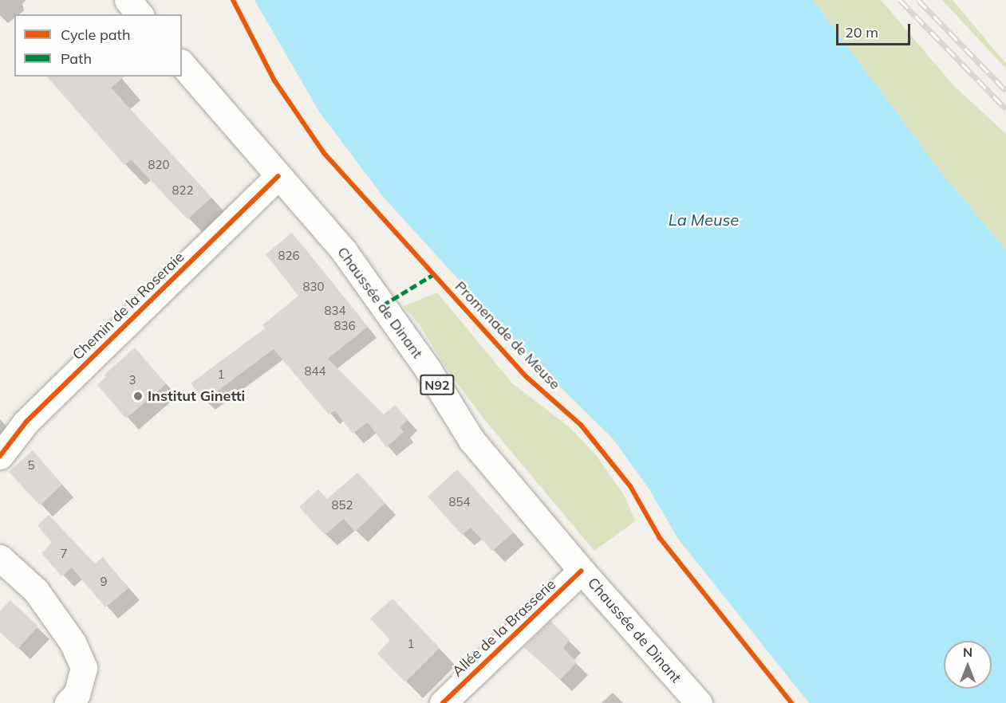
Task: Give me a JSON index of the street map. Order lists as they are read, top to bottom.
{
  "streets": {
    "main road": [
      "Chaussée de Dinant",
      "Chemin de la Roseraie",
      "N92",
      "Allée de la Brasserie"
    ],
    "cycle path": ["Promenade de Meuse"]
  },
  "crossings": [
    ["Chaussée de Dinant", "Chemin de la Roseraie"],
    ["Chaussée de Dinant", "Allée de la Brasserie"]
  ],
  "water": ["La Meuse"],
  "places": ["Institut Ginetti"],
  "house_numbers": [
    "820",
    "822",
    "826",
    "830",
    "834",
    "836",
    "844",
    "1",
    "3",
    "5",
    "854",
    "852",
    "7",
    "9",
    "1"
  ],
  "legend": ["Cycle path", "Path"],
  "scale_bar": "20 m",
  "north": "top"
}
